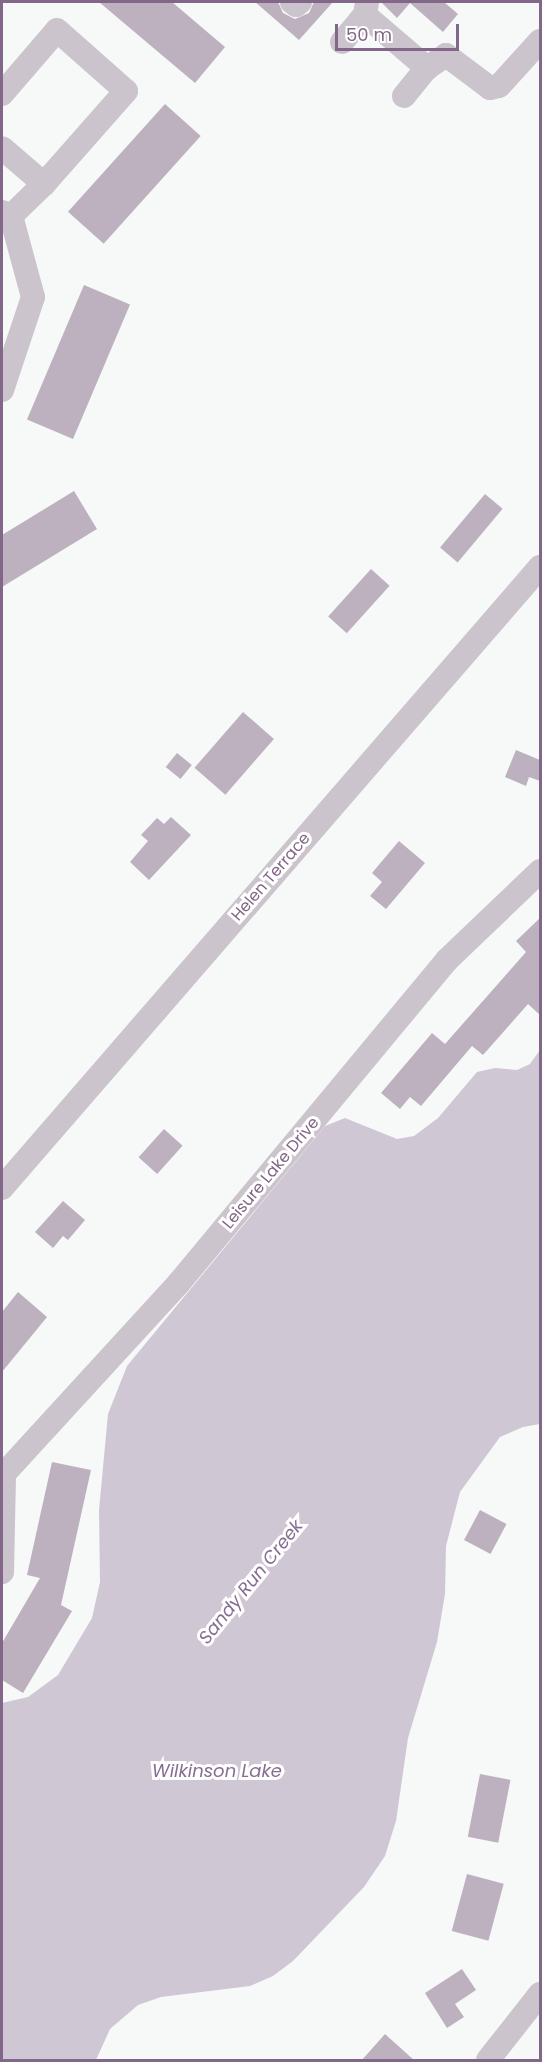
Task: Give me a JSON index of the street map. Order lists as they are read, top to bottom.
{
  "streets": {
    "street": ["Helen Terrace", "Leisure Lake Drive"]
  },
  "water": ["Sandy Run Creek", "Wilkinson Lake"],
  "scale_bar": "50 m"
}
